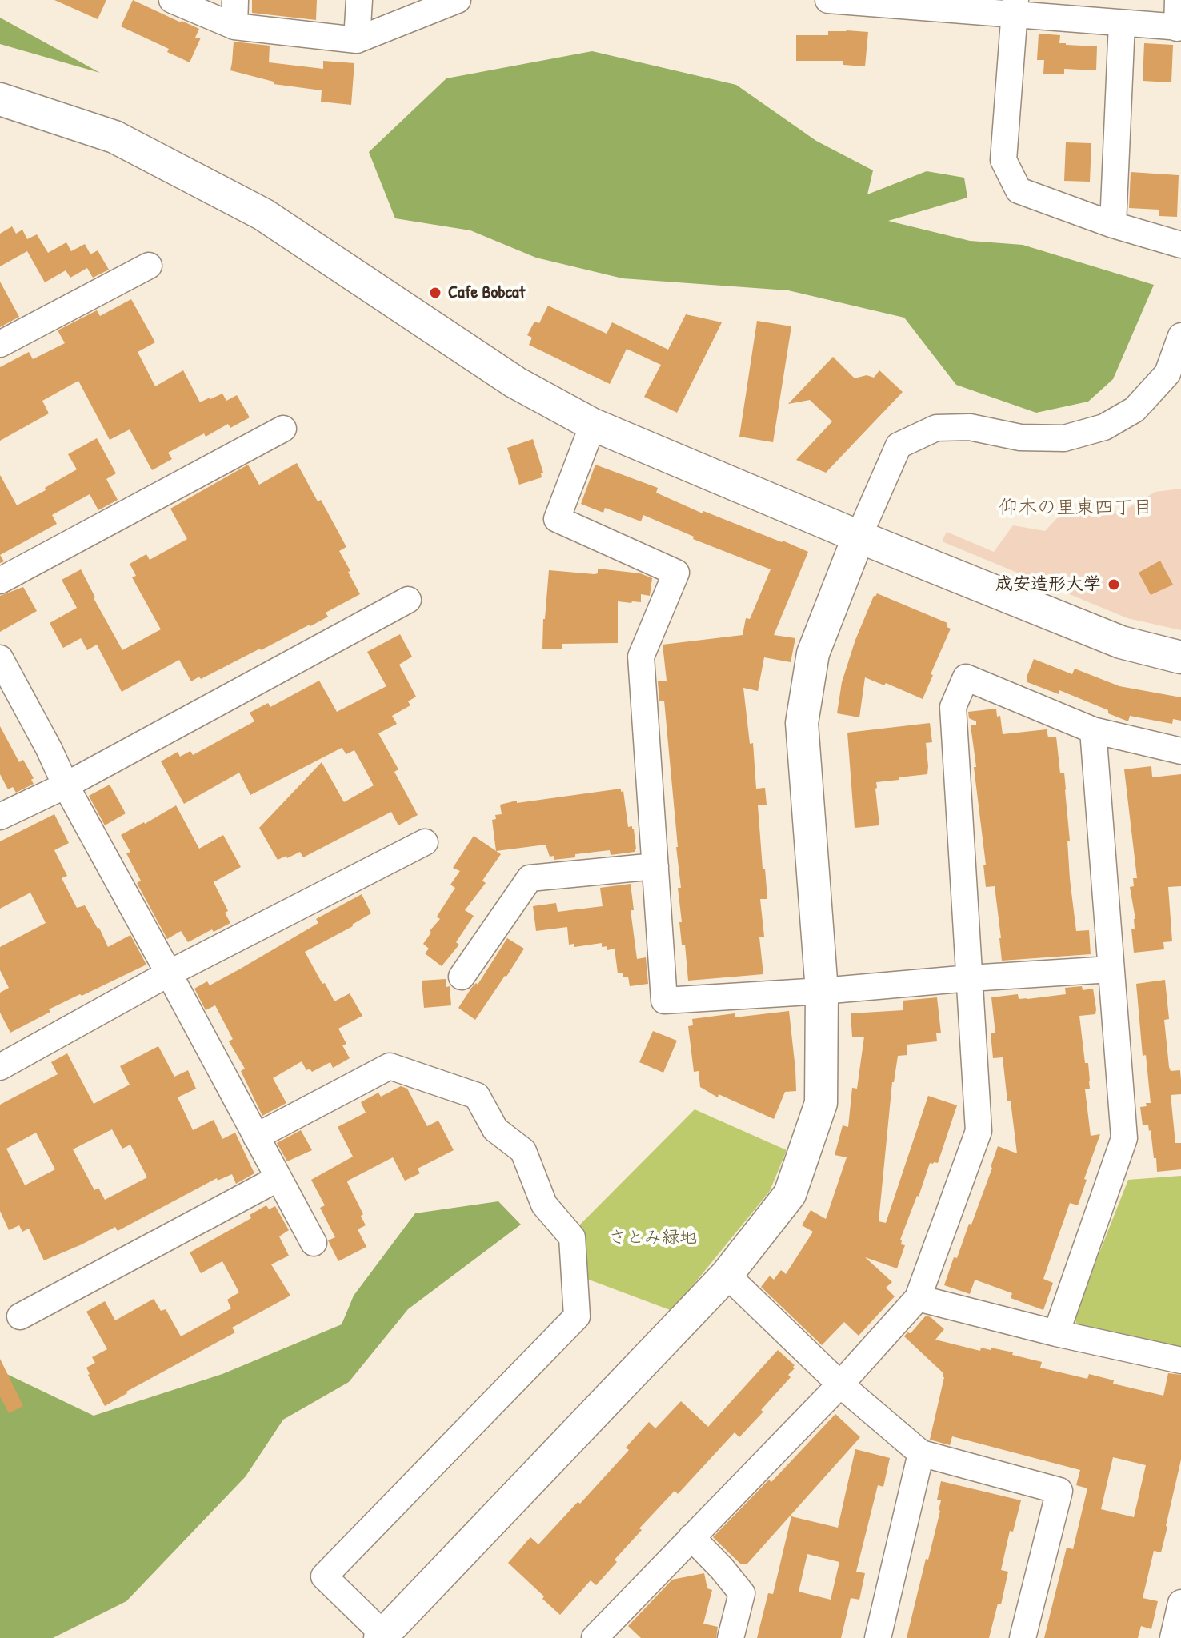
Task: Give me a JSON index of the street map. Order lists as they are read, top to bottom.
{
  "districts": ["仰木の里東四丁目"],
  "parks": ["さとみ緑地"],
  "places": ["Cafe Bobcat", "成安造形大学"]
}
